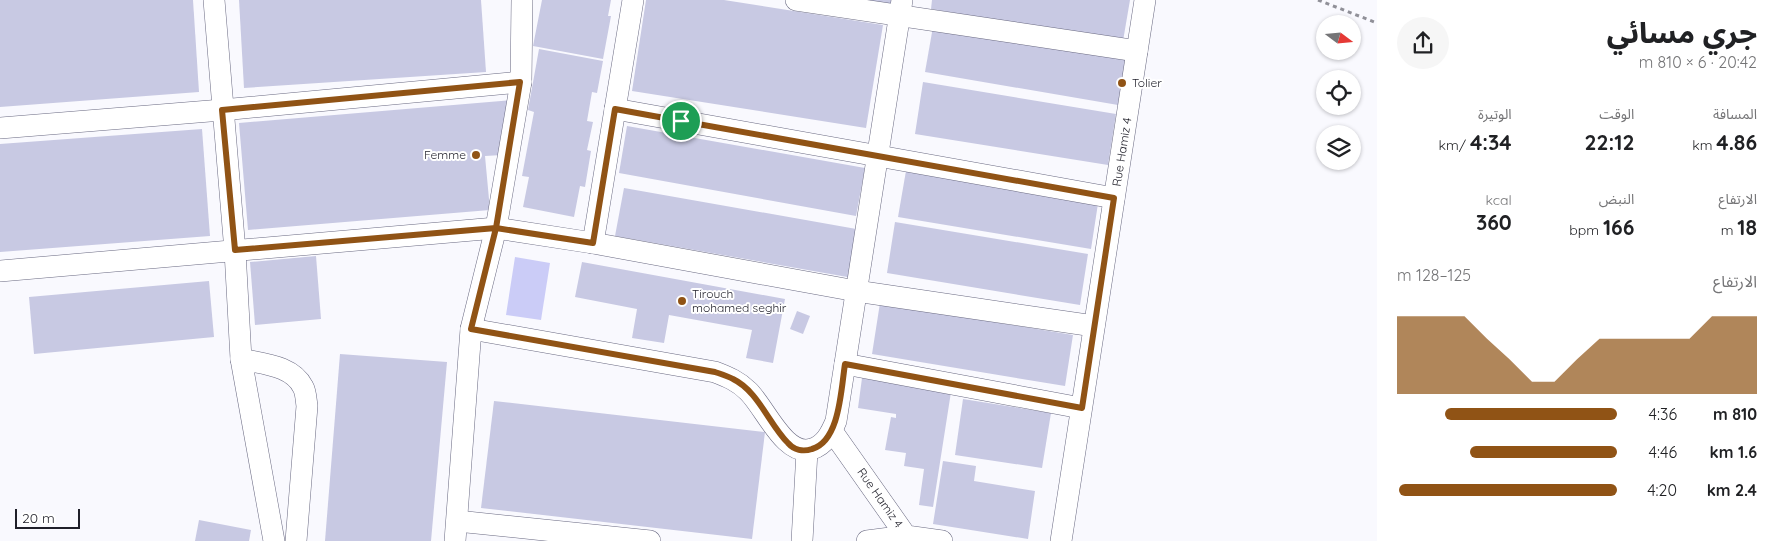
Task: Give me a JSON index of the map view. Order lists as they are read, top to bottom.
{
  "streets": {
    "street": ["Rue Hamiz 4"]
  },
  "places": ["Tolier", "Femme", "Tirouch mohamed seghir"],
  "scale_bar": "20 m",
  "north": "right",
  "page": {
    "heading": ["جري مسائي", "20:42 · 6 × 810 m"],
    "stats": [
      ["المسافة", "4.86 km"],
      ["الوقت", "22:12"],
      ["الوتيرة", "4:34 /km"],
      ["الارتفاع", "18 m"],
      ["النبض", "166 bpm"],
      ["kcal", "360"]
    ],
    "chart": ["الارتفاع", "125–128 m"],
    "list": [
      {
        "name": "810 m",
        "note": "4:36"
      },
      {
        "name": "1.6 km",
        "note": "4:46"
      },
      {
        "name": "2.4 km",
        "note": "4:20"
      }
    ],
    "scale": "20 m"
  }
}
